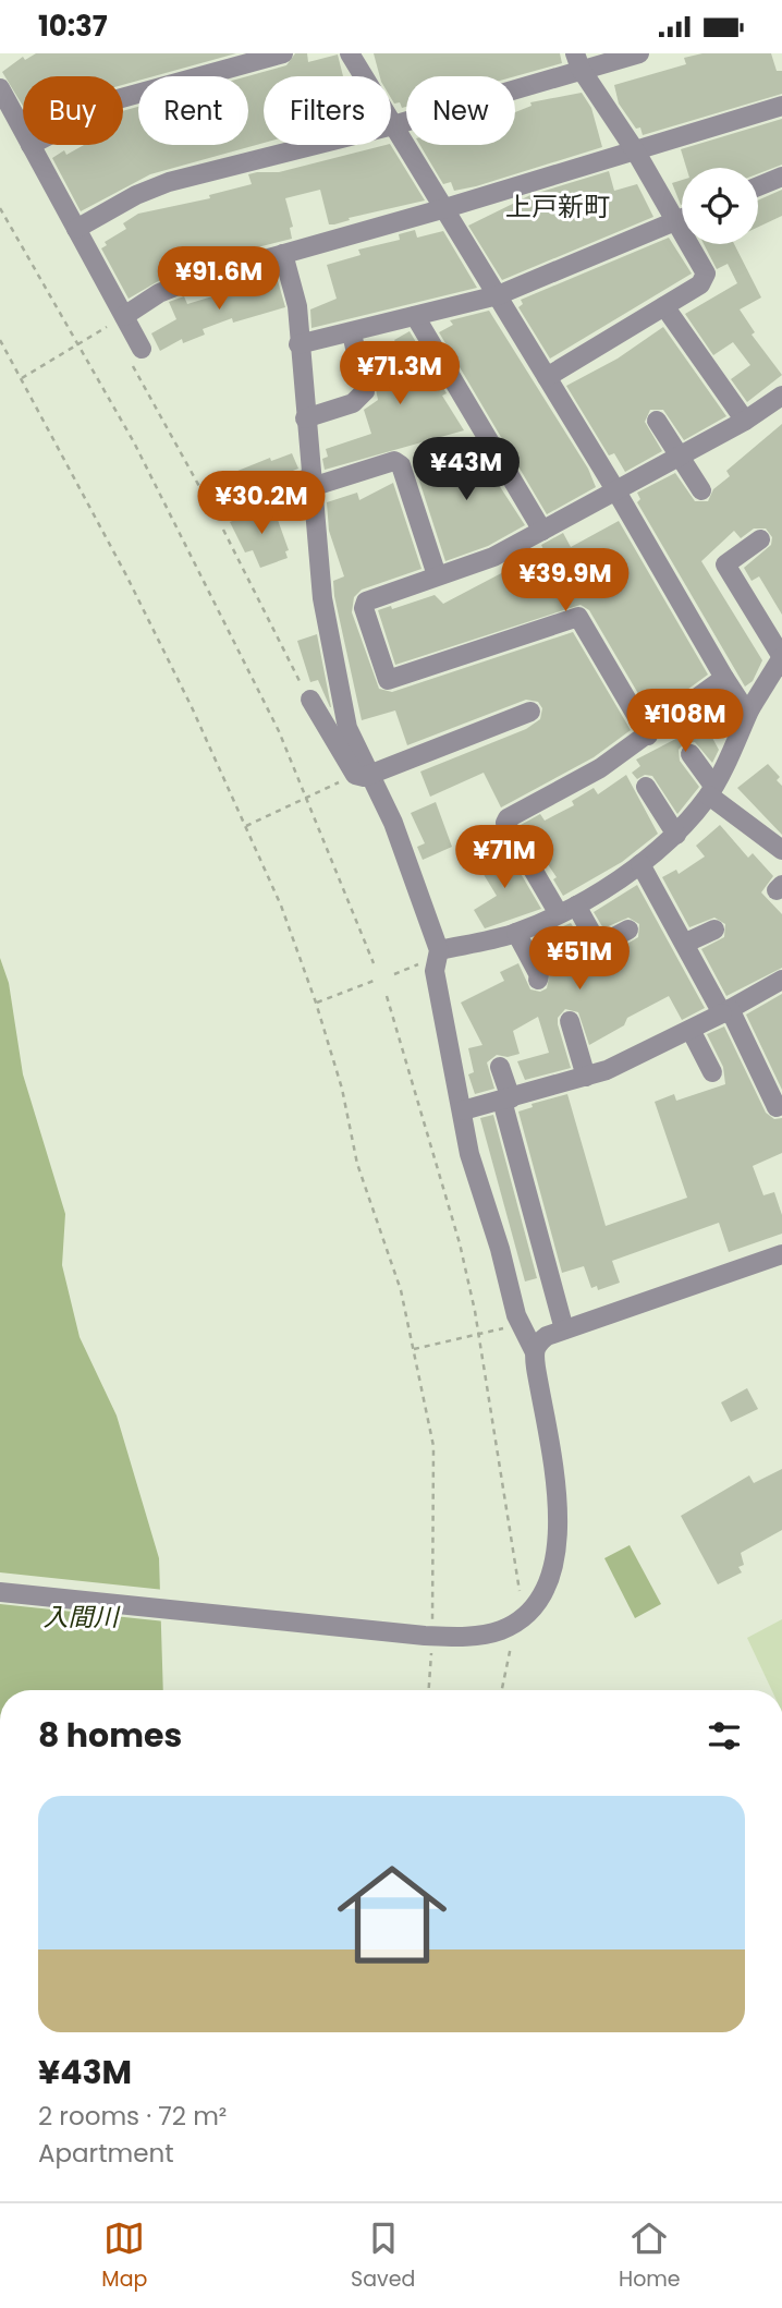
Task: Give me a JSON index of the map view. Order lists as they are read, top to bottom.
{
  "districts": ["上戸新町"],
  "water": ["入間川"],
  "page": {
    "status": "10:37",
    "chip": [
      "Buy",
      "Rent",
      "Filters",
      "New"
    ],
    "price": [
      "¥91.6M",
      "¥71.3M",
      "¥43M",
      "¥30.2M",
      "¥39.9M",
      "¥108M",
      "¥71M",
      "¥51M"
    ],
    "heading": "8 homes",
    "list": [
      {
        "name": "¥43M",
        "note": "2 rooms · 72 m² · Apartment"
      }
    ],
    "tabs": ["Map", "Saved", "Home"]
  }
}
